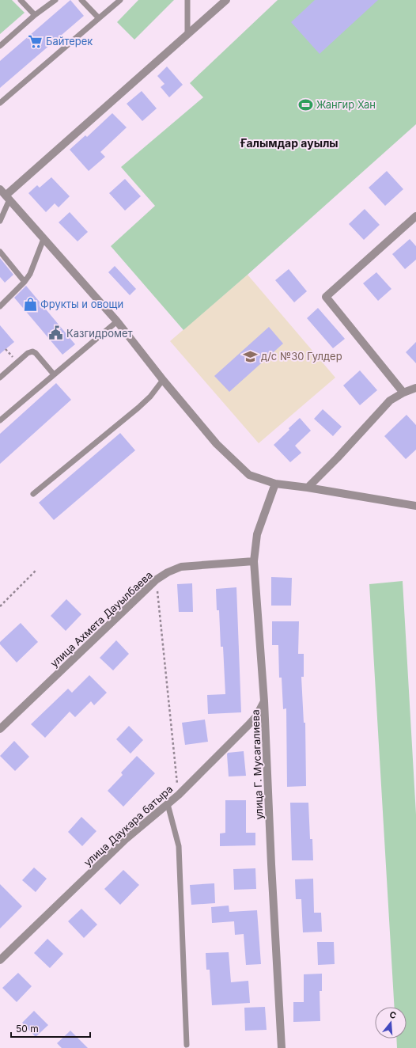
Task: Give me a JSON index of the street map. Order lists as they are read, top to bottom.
{
  "streets": {
    "street": ["улица Ахмета Дауылбаева", "улица Г. Мусагалиева", "улица Даукара батыра"]
  },
  "crossings": [
    ["улица Ахмета Дауылбаева", "улица Г. Мусагалиева"],
    ["улица Г. Мусагалиева", "улица Даукара батыра"]
  ],
  "districts": ["Ғалымдар ауылы"],
  "places": {
    "supermarket": ["Байтерек"],
    "sports": ["Жангир Хан"],
    "shop": ["Фрукты и овощи"],
    "public building": ["Казгидромет"],
    "school or university": ["д/с №30 Гулдер"]
  },
  "scale_bar": "50 m",
  "north": "top"
}
